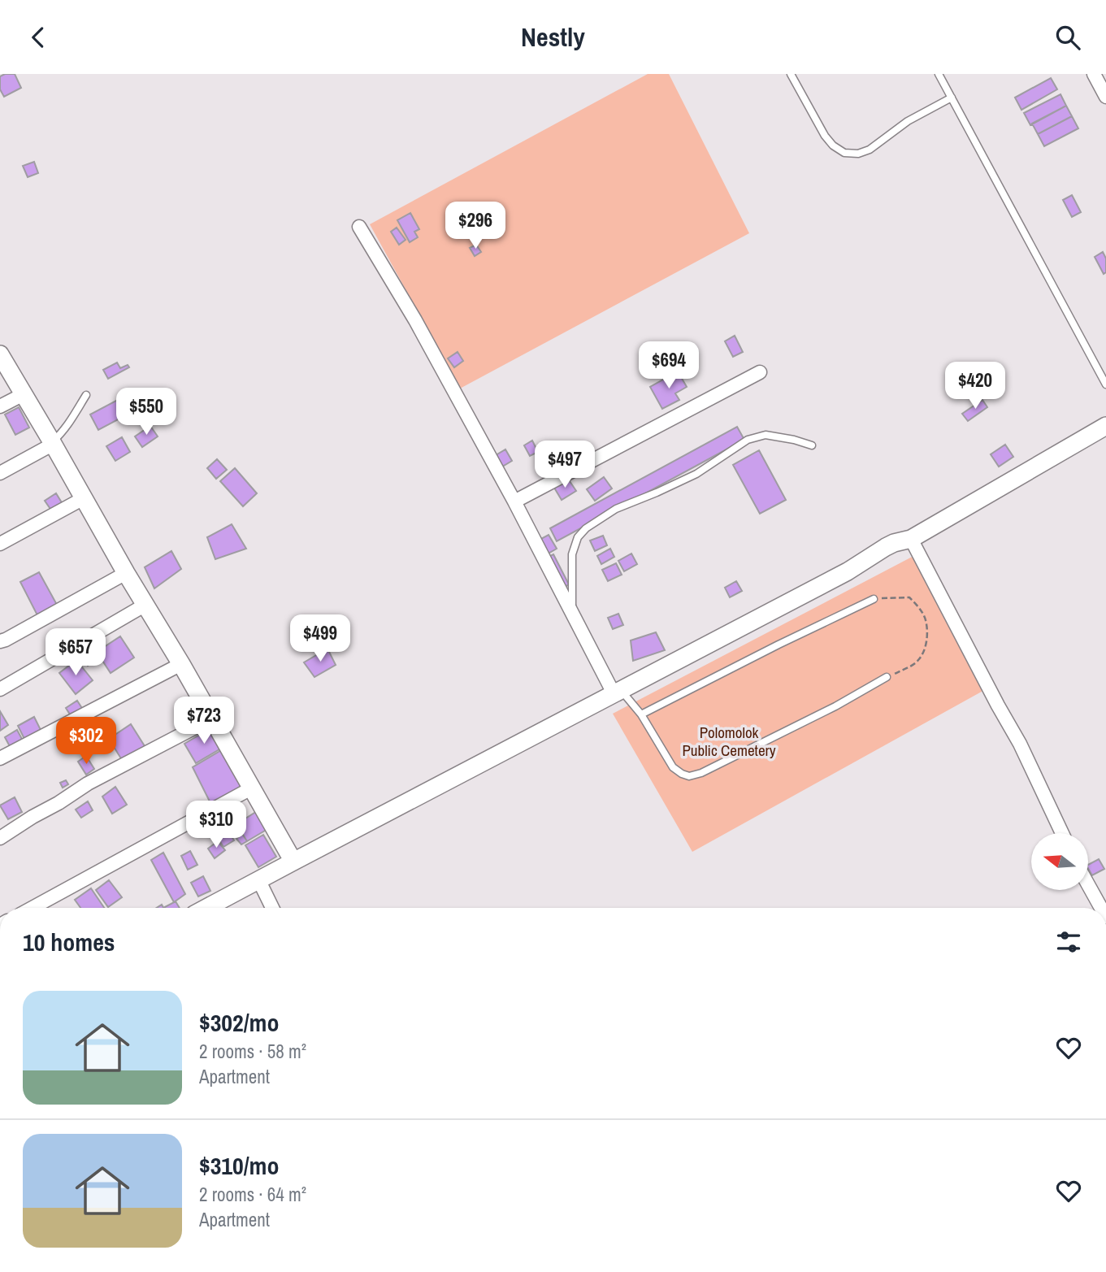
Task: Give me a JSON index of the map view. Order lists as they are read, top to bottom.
{
  "parks": ["Polomolok Public Cemetery"],
  "north": "left",
  "page": {
    "header": "Nestly",
    "price": [
      "$296",
      "$694",
      "$420",
      "$550",
      "$497",
      "$499",
      "$657",
      "$723",
      "$302",
      "$310"
    ],
    "heading": "10 homes",
    "list": [
      {
        "name": "$302/mo",
        "note": "2 rooms · 58 m² · Apartment"
      },
      {
        "name": "$310/mo",
        "note": "2 rooms · 64 m² · Apartment"
      }
    ]
  }
}
